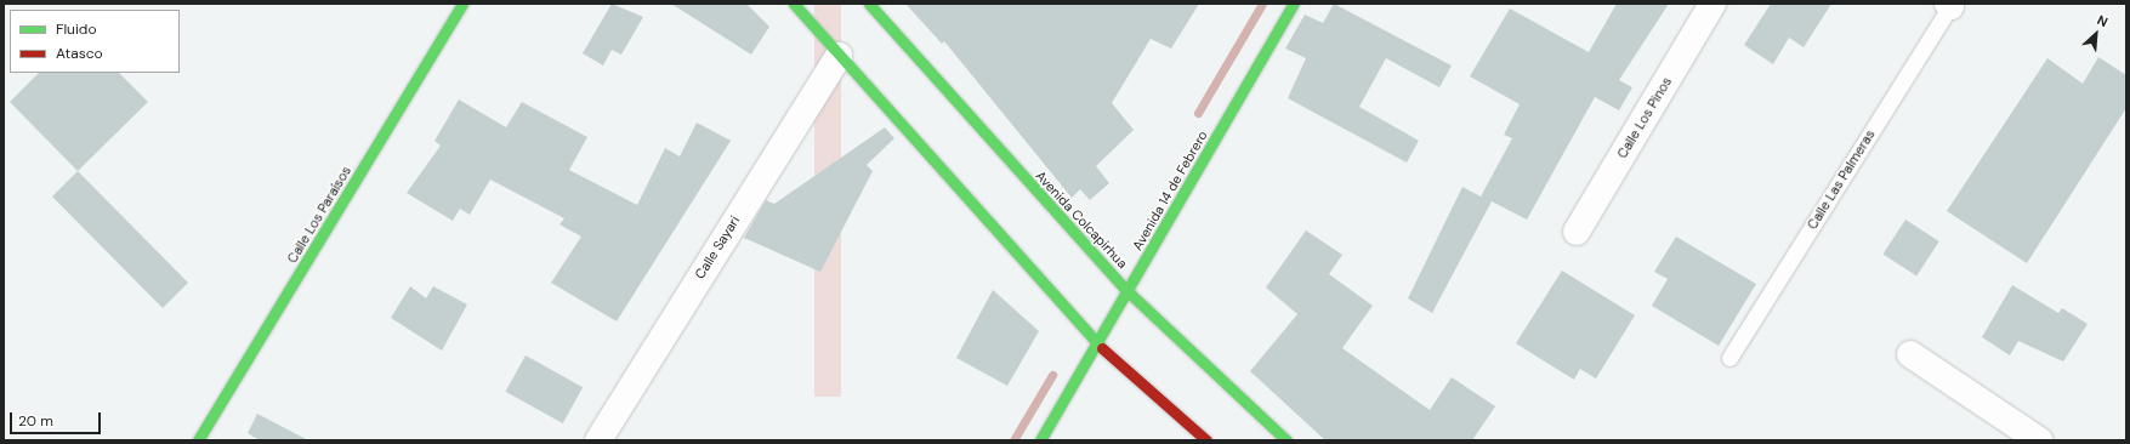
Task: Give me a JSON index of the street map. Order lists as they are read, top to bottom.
{
  "streets": {
    "main road": ["Avenida 14 de Febrero", "Calle Los Paraísos", "Avenida Colcapirhua"],
    "street": ["Calle Los Pinos", "Calle Sayari"],
    "lane": ["Calle Las Palmeras"]
  },
  "crossings": [
    ["Avenida 14 de Febrero", "Avenida Colcapirhua"]
  ],
  "legend": ["Fluido", "Atasco"],
  "scale_bar": "20 m",
  "north": "top right"
}
